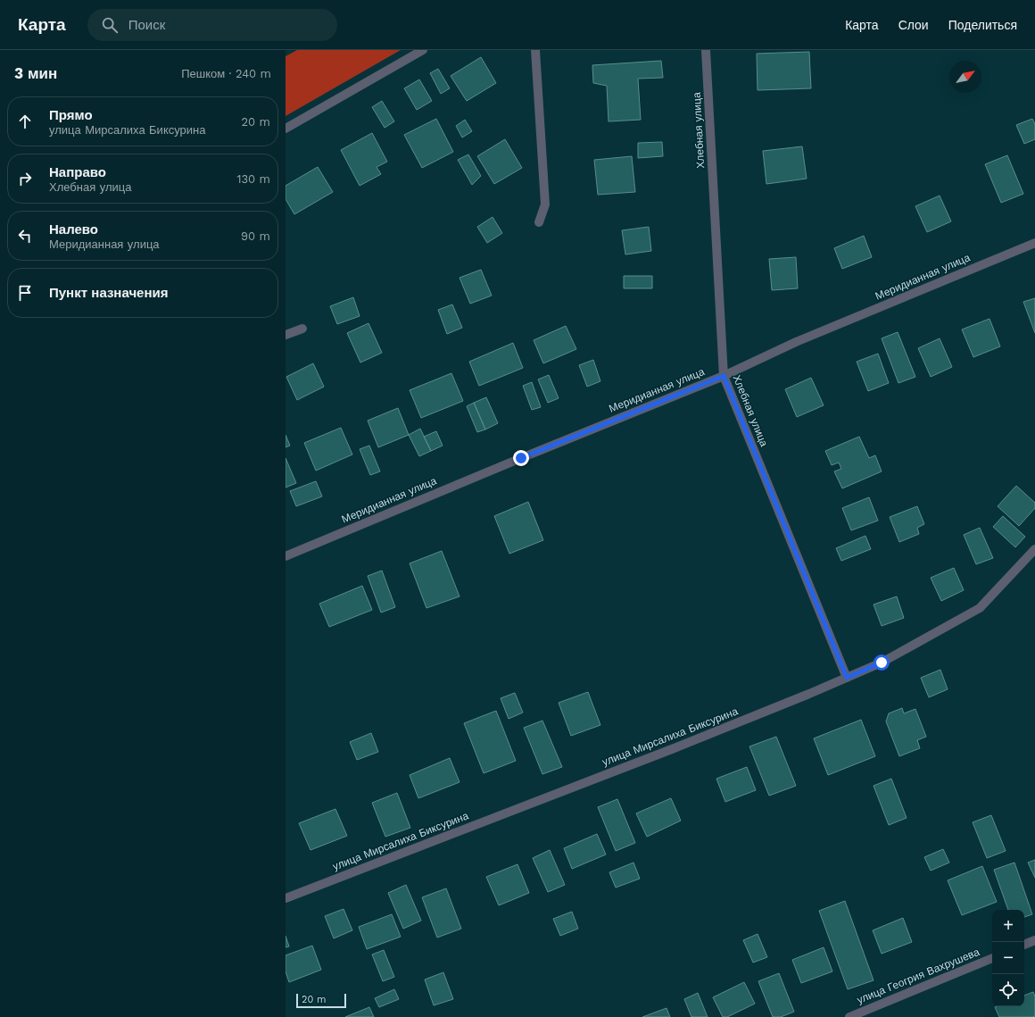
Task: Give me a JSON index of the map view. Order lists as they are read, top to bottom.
{
  "streets": {
    "street": [
      "Хлебная улица",
      "Меридианная улица",
      "улица Мирсалиха Биксурина",
      "улица Геогрия Вахрушева"
    ]
  },
  "crossings": [
    ["Хлебная улица", "Меридианная улица"],
    ["Хлебная улица", "улица Мирсалиха Биксурина"]
  ],
  "scale_bar": "20 m",
  "north": "top right",
  "page": {
    "header": "Карта",
    "search": "Поиск",
    "nav": ["Карта", "Слои", "Поделиться"],
    "heading": ["3 мин", "Пешком · 240 m"],
    "list": [
      ["Прямо", "улица Мирсалиха Биксурина", "20 m"],
      ["Направо", "Хлебная улица", "130 m"],
      ["Налево", "Меридианная улица", "90 m"],
      "Пункт назначения"
    ],
    "map_buttons": ["+", "−"],
    "scale": "20 m"
  }
}
